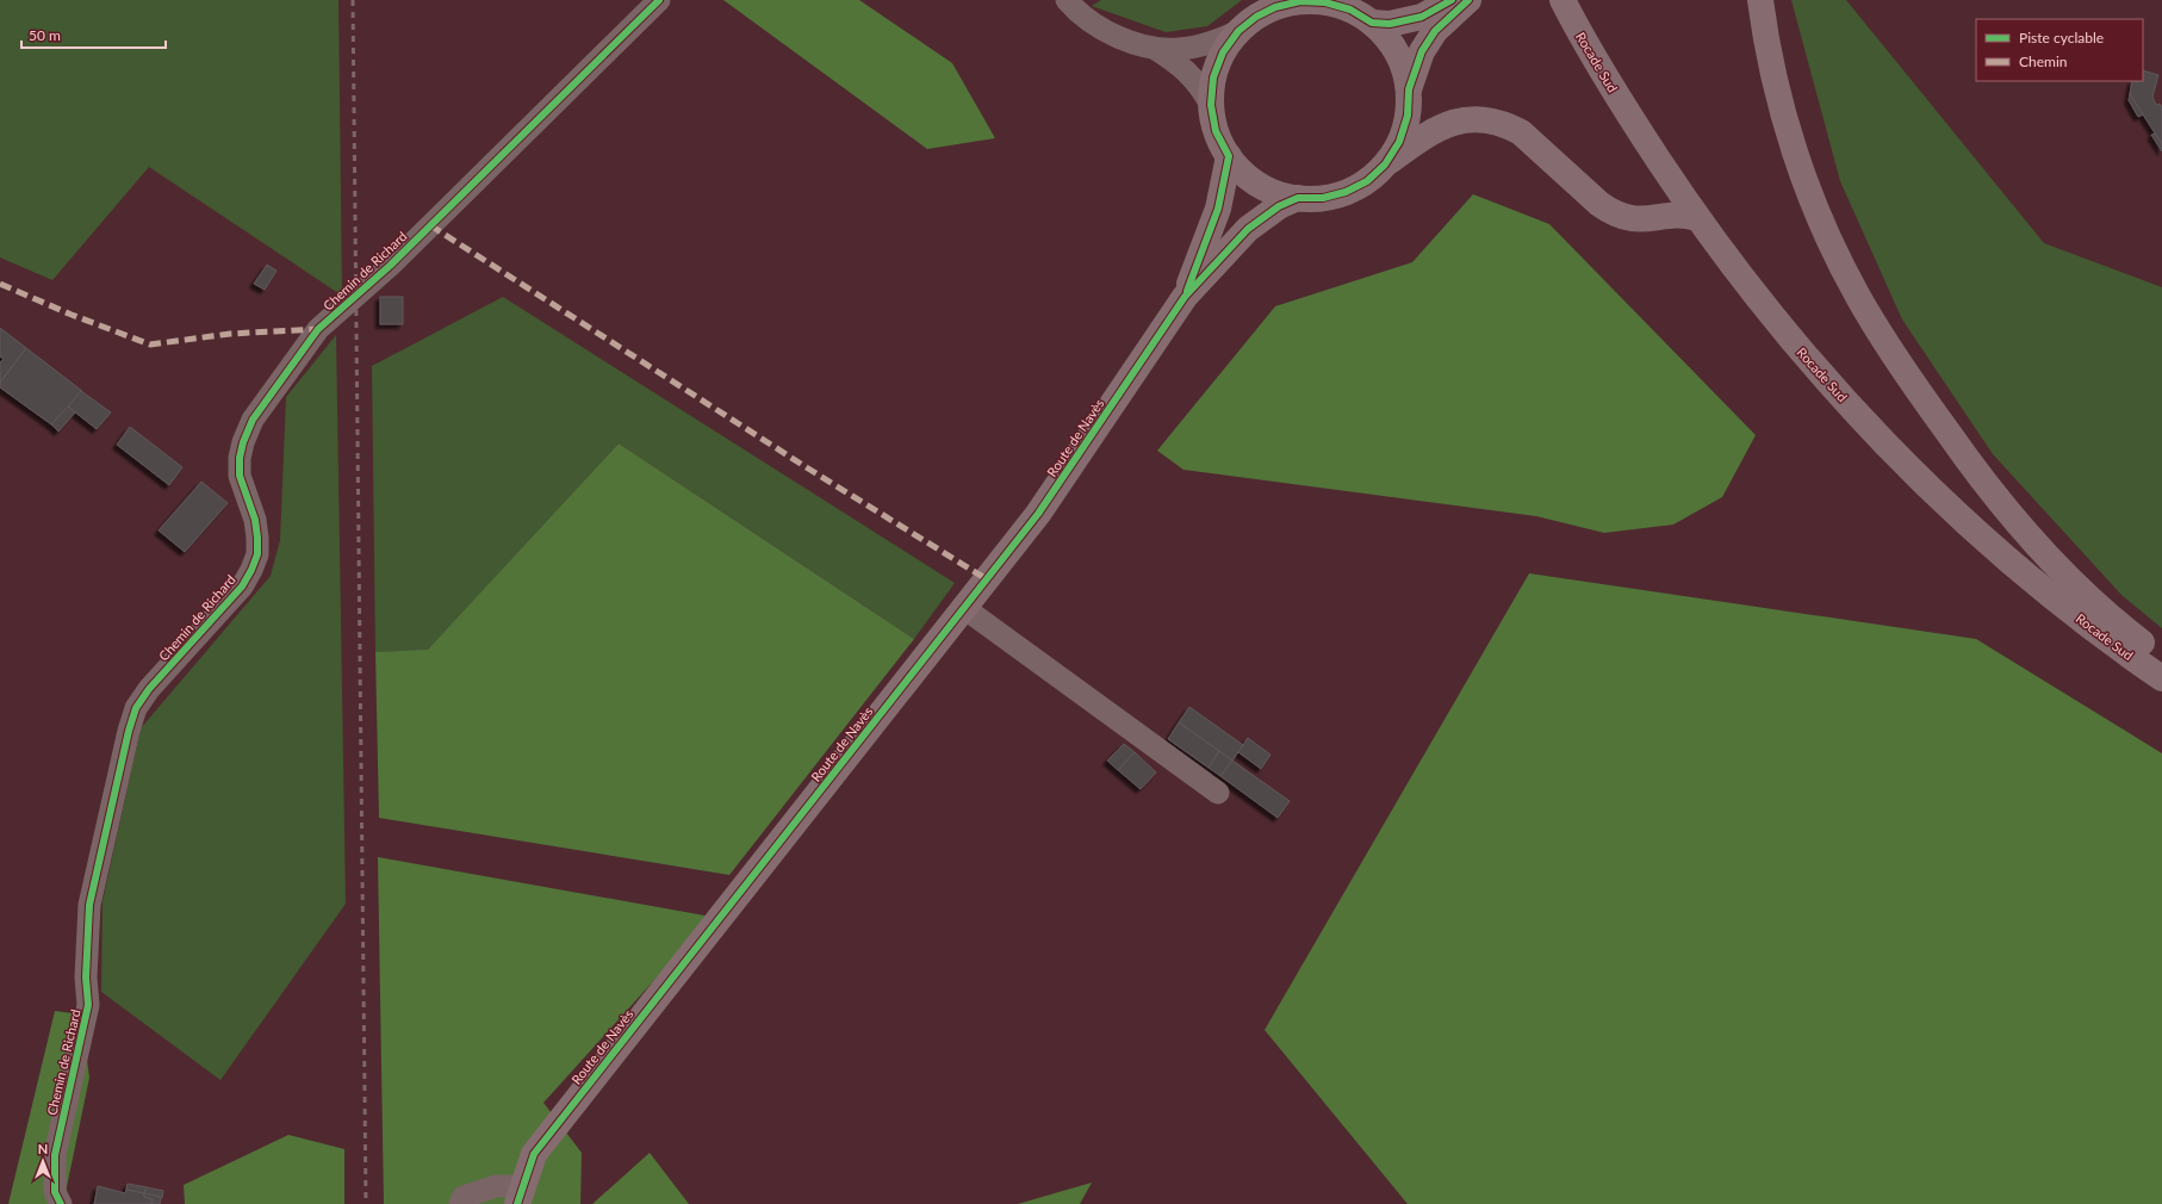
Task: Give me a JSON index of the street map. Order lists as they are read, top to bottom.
{
  "streets": {
    "main road": ["Rocade Sud", "Route de Navès"],
    "street": ["Chemin de Richard"]
  },
  "legend": ["Piste cyclable", "Chemin"],
  "scale_bar": "50 m",
  "north": "top"
}
